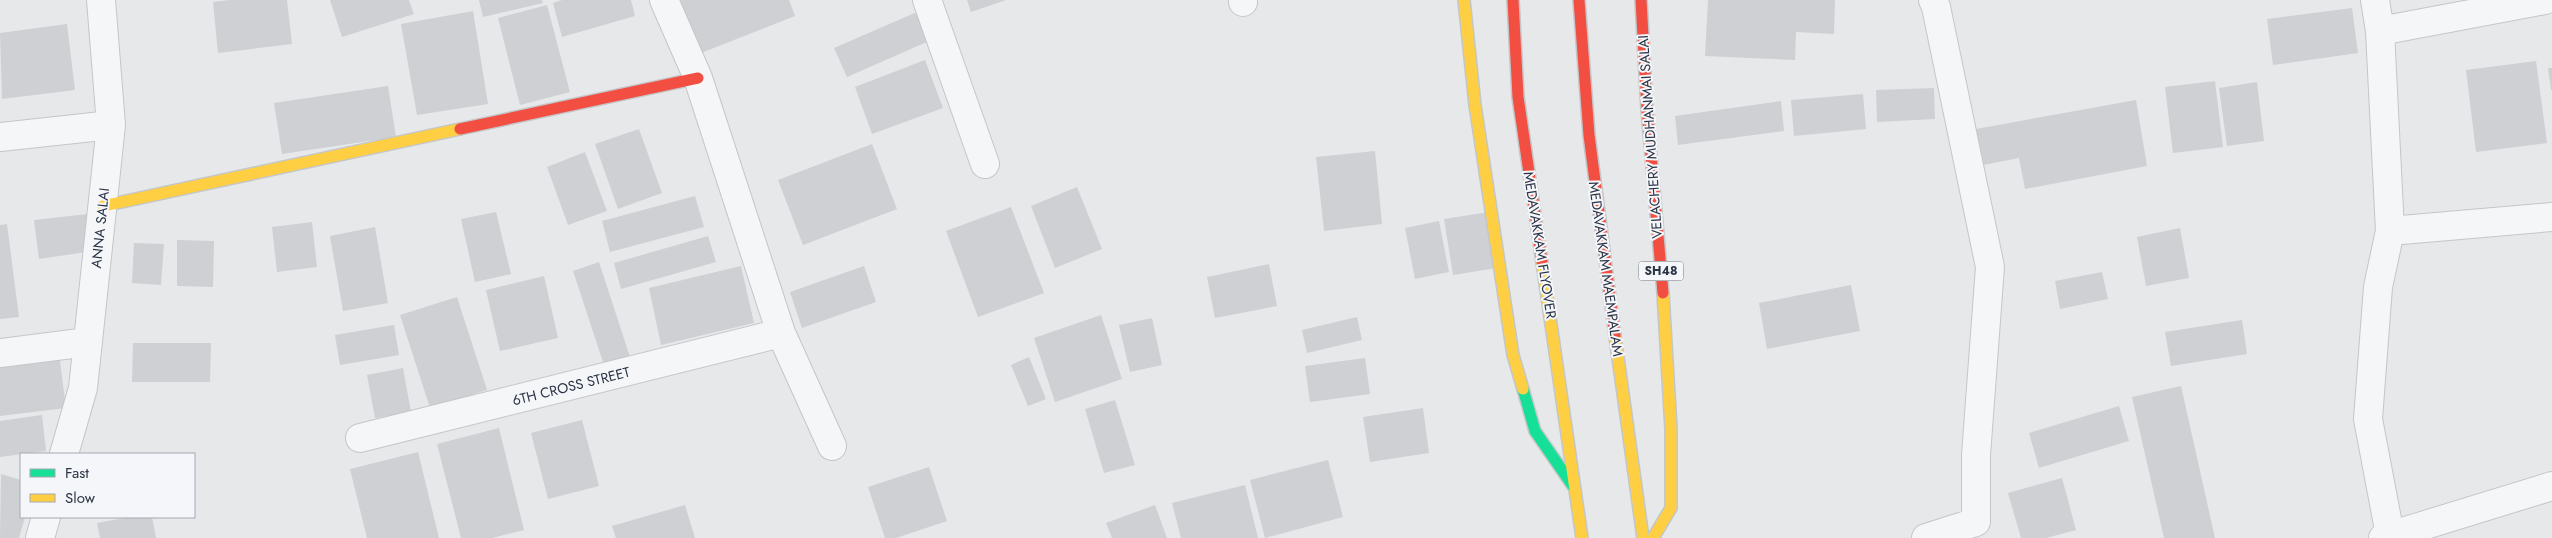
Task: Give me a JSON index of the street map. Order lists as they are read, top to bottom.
{
  "streets": {
    "main road": [
      "VELACHERY MUDHANMAI SALAI",
      "MEDAVAKKAM FLYOVER",
      "MEDAVAKKAM MAEMPALAM",
      "SH48"
    ],
    "street": ["ANNA SALAI", "6TH CROSS STREET"]
  },
  "legend": ["Fast", "Slow"]
}
